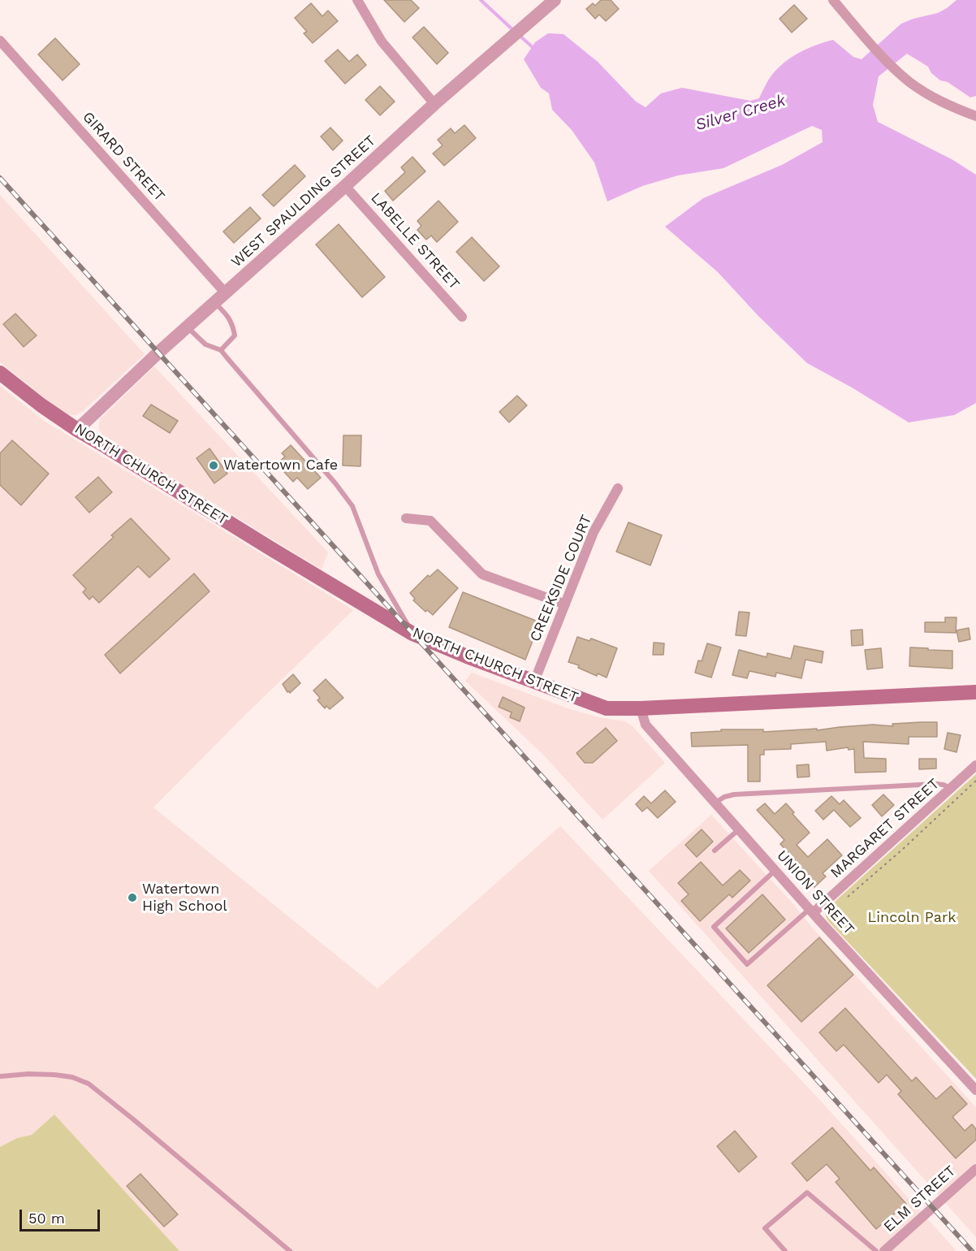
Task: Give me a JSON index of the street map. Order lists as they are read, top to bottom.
{
  "streets": {
    "main road": ["NORTH CHURCH STREET"],
    "street": [
      "GIRARD STREET",
      "WEST SPAULDING STREET",
      "LABELLE STREET",
      "CREEKSIDE COURT",
      "MARGARET STREET",
      "UNION STREET",
      "ELM STREET"
    ]
  },
  "crossings": [
    ["GIRARD STREET", "WEST SPAULDING STREET"],
    ["WEST SPAULDING STREET", "LABELLE STREET"],
    ["WEST SPAULDING STREET", "NORTH CHURCH STREET"],
    ["NORTH CHURCH STREET", "CREEKSIDE COURT"],
    ["NORTH CHURCH STREET", "UNION STREET"],
    ["MARGARET STREET", "UNION STREET"]
  ],
  "water": ["Silver Creek"],
  "parks": ["Lincoln Park"],
  "places": ["Watertown Cafe", "Watertown High School"],
  "scale_bar": "50 m"
}
